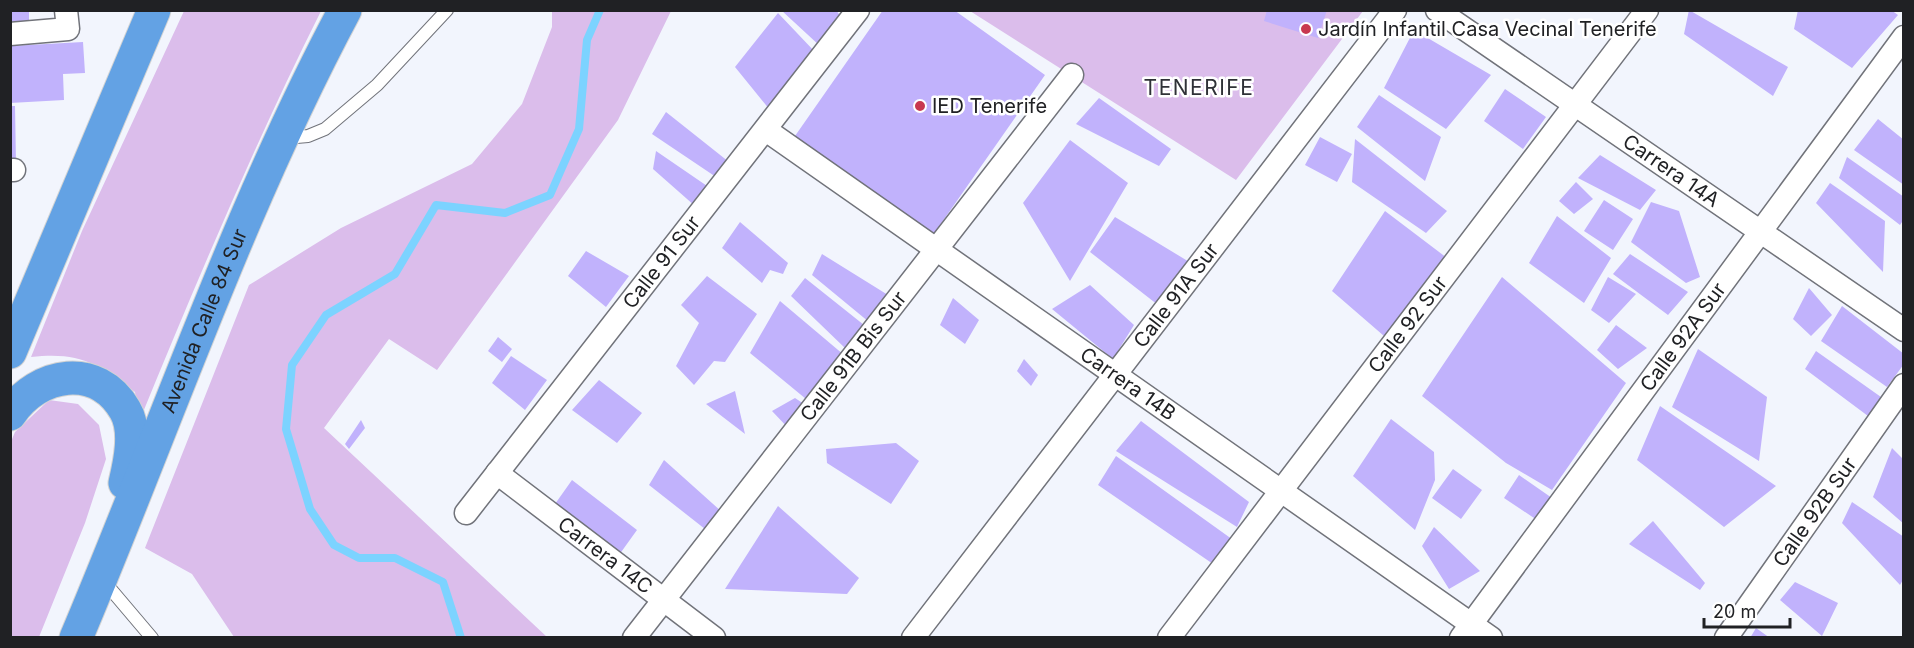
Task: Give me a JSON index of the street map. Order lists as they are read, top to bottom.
{
  "streets": {
    "highway": ["Avenida Calle 84 Sur"],
    "street": [
      "Carrera 14A",
      "Calle 91 Sur",
      "Calle 91A Sur",
      "Calle 92 Sur",
      "Calle 92A Sur",
      "Calle 91B Bis Sur",
      "Carrera 14B",
      "Calle 92B Sur",
      "Carrera 14C"
    ]
  },
  "crossings": [
    ["Carrera 14A", "Calle 92 Sur"],
    ["Carrera 14A", "Calle 92A Sur"],
    ["Calle 91 Sur", "Carrera 14B"],
    ["Calle 91 Sur", "Carrera 14C"],
    ["Calle 91A Sur", "Carrera 14B"],
    ["Calle 92 Sur", "Carrera 14B"],
    ["Calle 92A Sur", "Carrera 14B"],
    ["Calle 91B Bis Sur", "Carrera 14B"],
    ["Calle 91B Bis Sur", "Carrera 14C"]
  ],
  "districts": ["TENERIFE"],
  "places": ["Jardín Infantil Casa Vecinal Tenerife", "IED Tenerife"],
  "scale_bar": "20 m"
}
